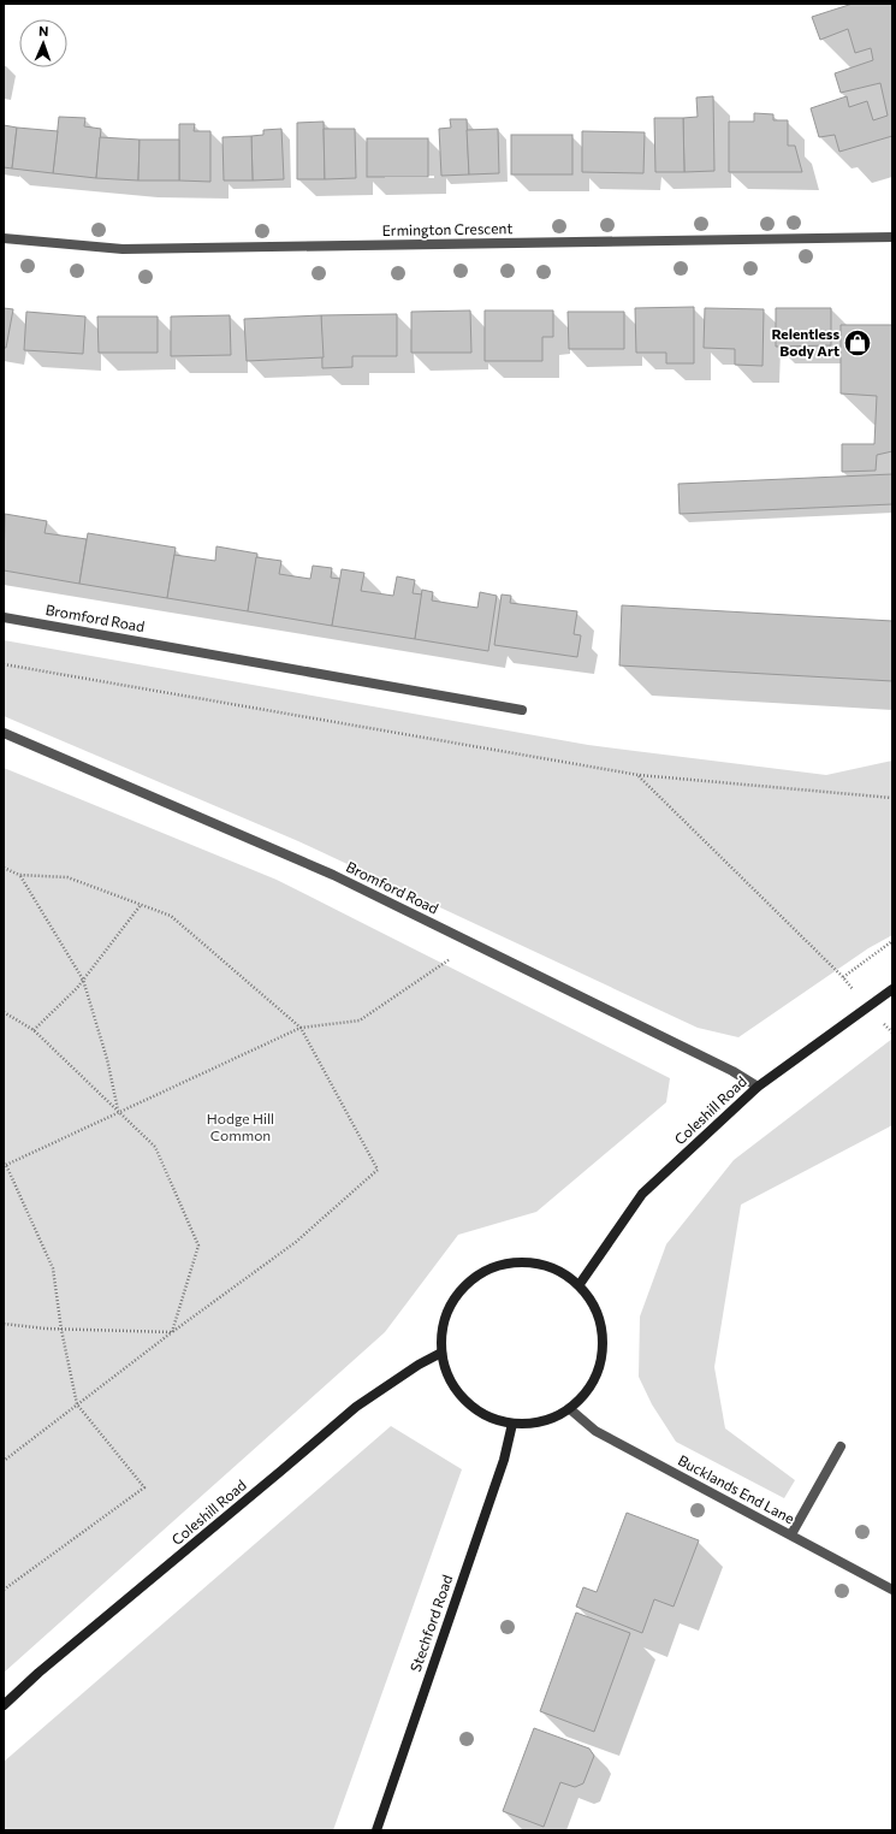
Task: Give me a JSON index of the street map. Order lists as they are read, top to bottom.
{
  "streets": {
    "main road": ["Coleshill Road", "Stechford Road"],
    "street": ["Ermington Crescent", "Bromford Road", "Bucklands End Lane"]
  },
  "crossings": [
    ["Bromford Road", "Coleshill Road"],
    ["Coleshill Road", "Bucklands End Lane"],
    ["Coleshill Road", "Stechford Road"],
    ["Bucklands End Lane", "Stechford Road"]
  ],
  "parks": ["Hodge Hill Common"],
  "places": {
    "shop": ["Relentless Body Art"]
  },
  "north": "top"
}
